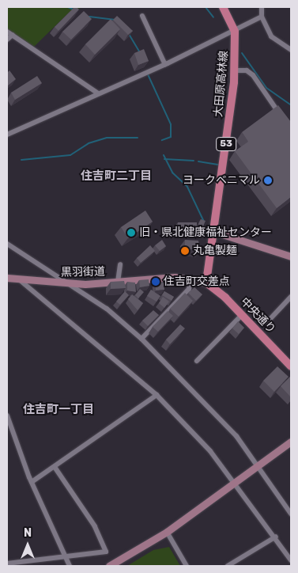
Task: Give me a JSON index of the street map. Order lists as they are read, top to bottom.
{
  "streets": {
    "main road": ["大田原高林線", "53", "中央通り"],
    "street": ["黒羽街道"]
  },
  "crossings": [
    ["大田原高林線", "黒羽街道"],
    ["大田原高林線", "中央通り"],
    ["黒羽街道", "中央通り"]
  ],
  "districts": ["住吉町二丁目", "住吉町一丁目"],
  "places": [
    "ヨークベニマル",
    "旧・県北健康福祉センター",
    "丸亀製麺",
    "住吉町交差点"
  ],
  "north": "top"
}
